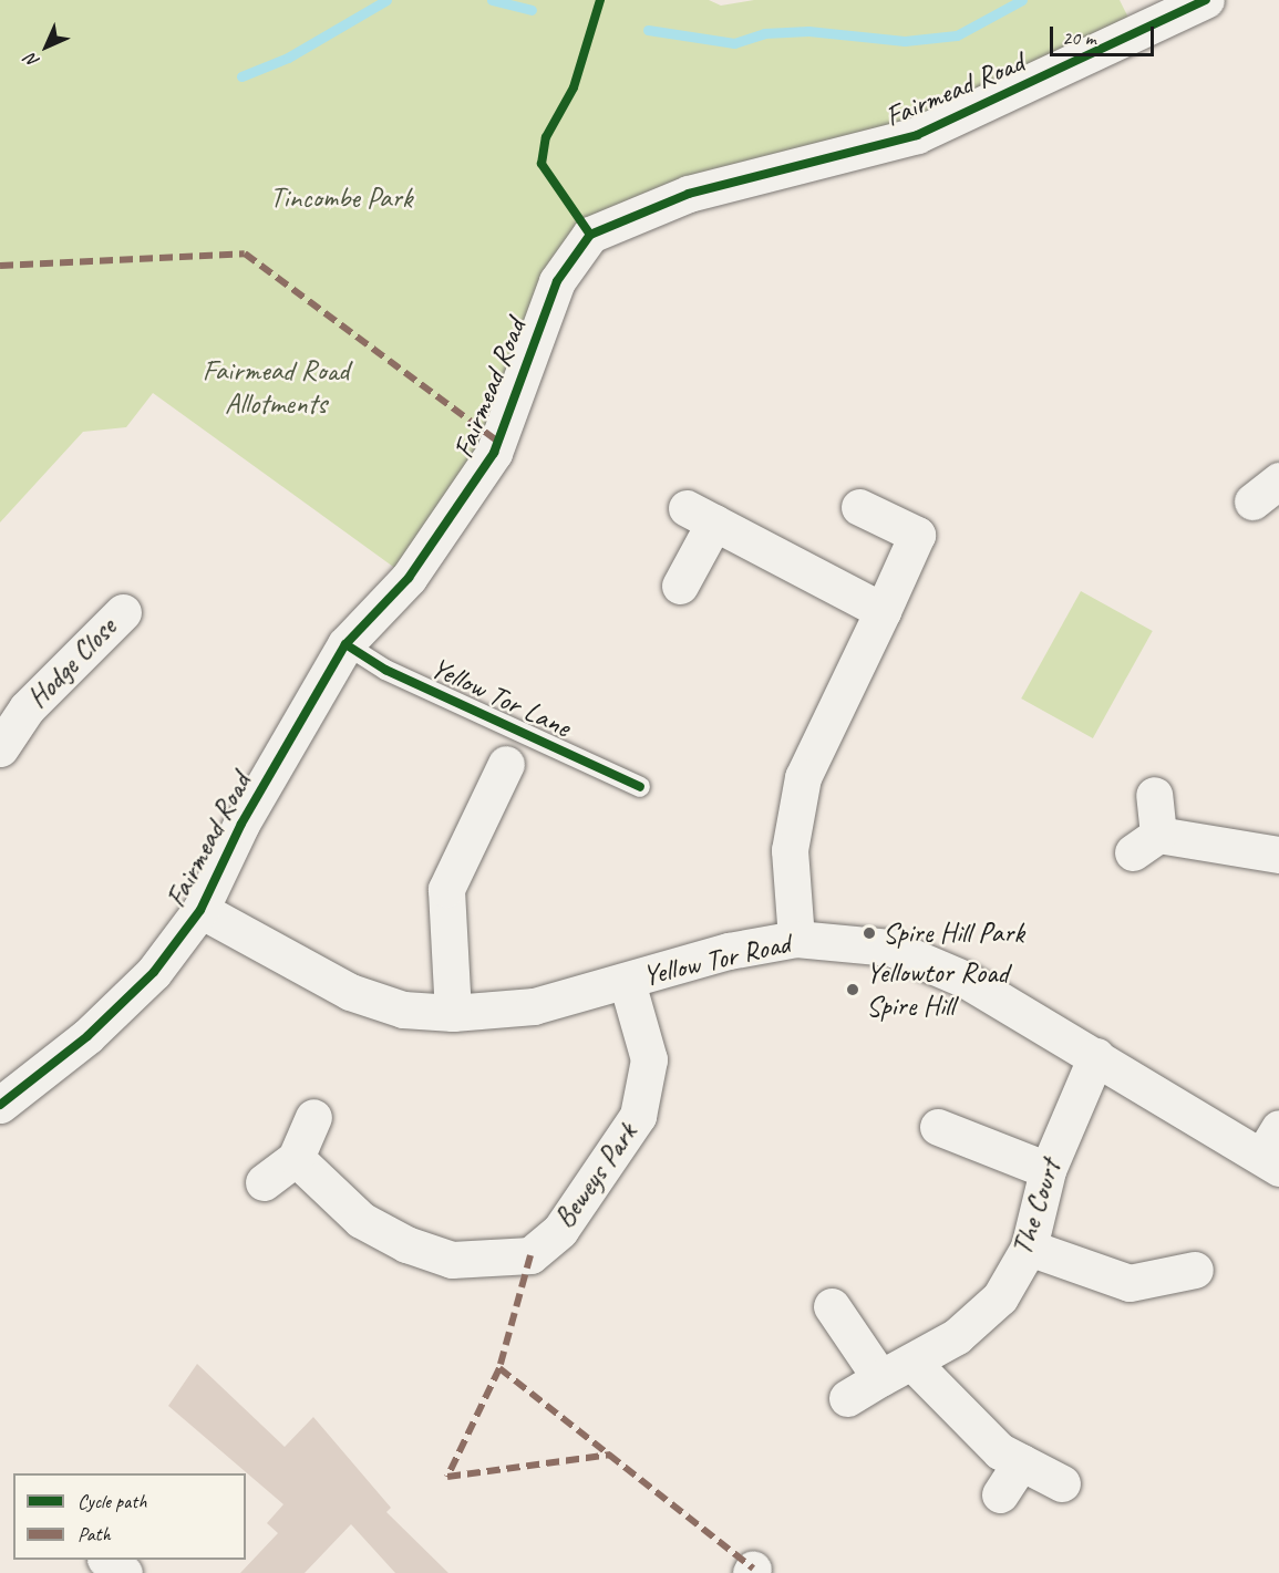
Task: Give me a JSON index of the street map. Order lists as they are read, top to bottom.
{
  "streets": {
    "street": [
      "Fairmead Road",
      "Hodge Close",
      "Yellow Tor Road",
      "Beweys Park",
      "The Court"
    ],
    "lane": ["Yellow Tor Lane"]
  },
  "crossings": [
    ["Fairmead Road", "Yellow Tor Lane"],
    ["Fairmead Road", "Yellow Tor Road"],
    ["Yellow Tor Road", "Beweys Park"],
    ["Yellow Tor Road", "The Court"]
  ],
  "parks": ["Tincombe Park", "Fairmead Road Allotments"],
  "places": ["Spire Hill Park", "Yellowtor Road Spire Hill"],
  "legend": ["Cycle path", "Path"],
  "scale_bar": "20 m",
  "north": "bottom left"
}
